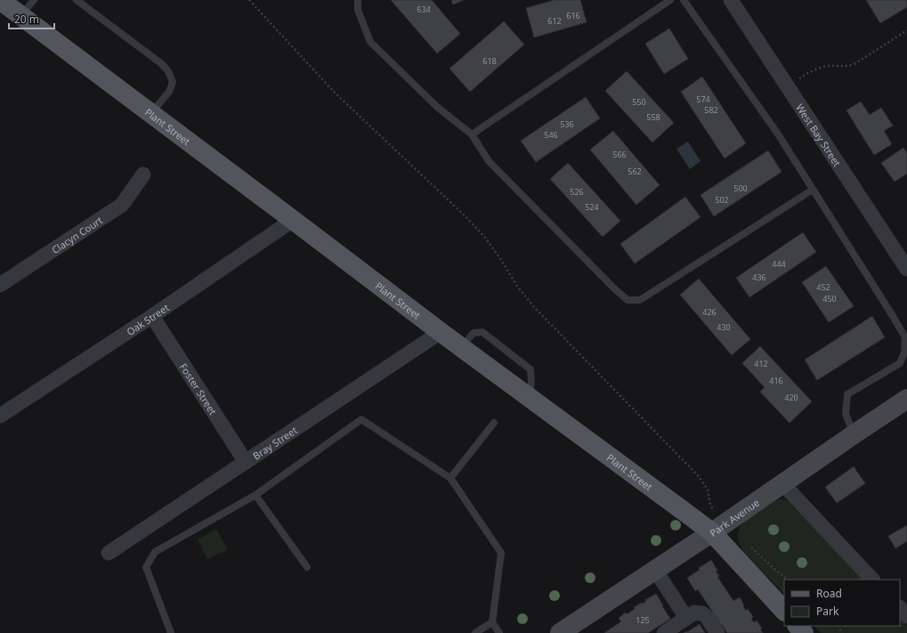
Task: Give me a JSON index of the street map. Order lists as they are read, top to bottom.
{
  "streets": {
    "main road": ["Plant Street"],
    "street": [
      "West Bay Street",
      "Clacyn Court",
      "Oak Street",
      "Foster Street",
      "Bray Street",
      "Park Avenue"
    ]
  },
  "crossings": [
    ["Plant Street", "Oak Street"],
    ["Plant Street", "Bray Street"],
    ["Plant Street", "Park Avenue"],
    ["Oak Street", "Foster Street"],
    ["Foster Street", "Bray Street"]
  ],
  "house_numbers": [
    "634",
    "616",
    "612",
    "618",
    "574",
    "550",
    "582",
    "558",
    "536",
    "546",
    "566",
    "562",
    "500",
    "526",
    "502",
    "524",
    "444",
    "436",
    "452",
    "450",
    "426",
    "430",
    "412",
    "416",
    "420",
    "125"
  ],
  "legend": ["Road", "Park"],
  "scale_bar": "20 m"
}
